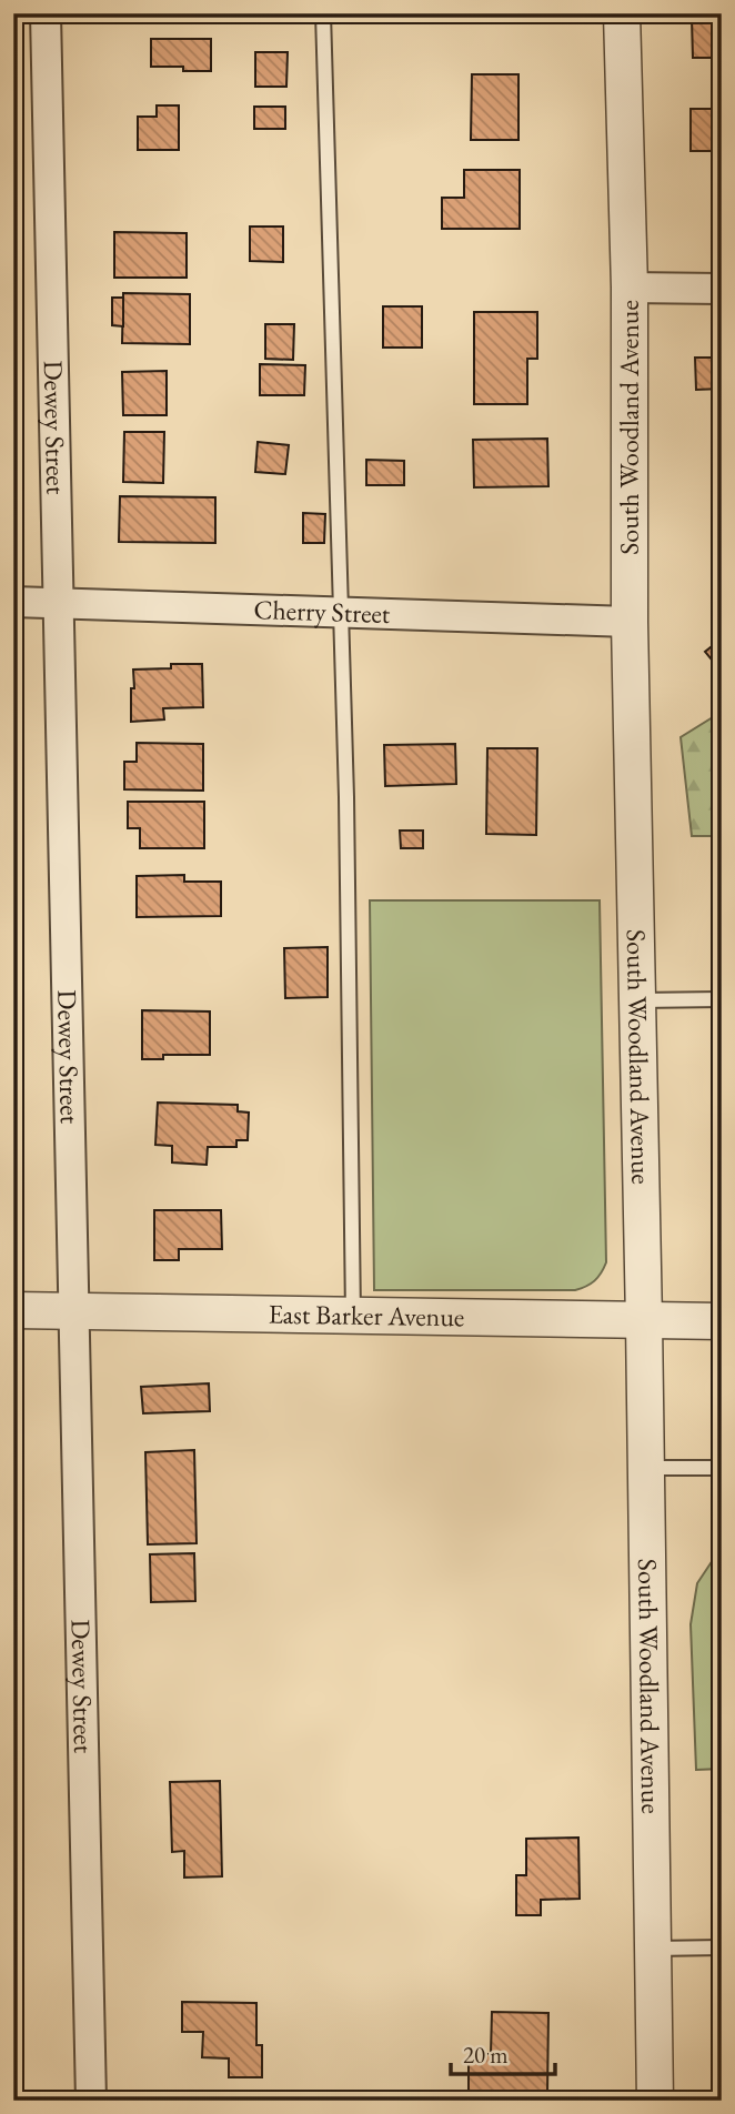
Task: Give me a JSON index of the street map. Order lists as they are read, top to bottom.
{
  "streets": {
    "street": [
      "Dewey Street",
      "South Woodland Avenue",
      "Cherry Street",
      "East Barker Avenue"
    ]
  },
  "crossings": [
    ["Dewey Street", "Cherry Street"],
    ["Dewey Street", "East Barker Avenue"],
    ["South Woodland Avenue", "Cherry Street"],
    ["South Woodland Avenue", "East Barker Avenue"]
  ],
  "scale_bar": "20 m"
}
